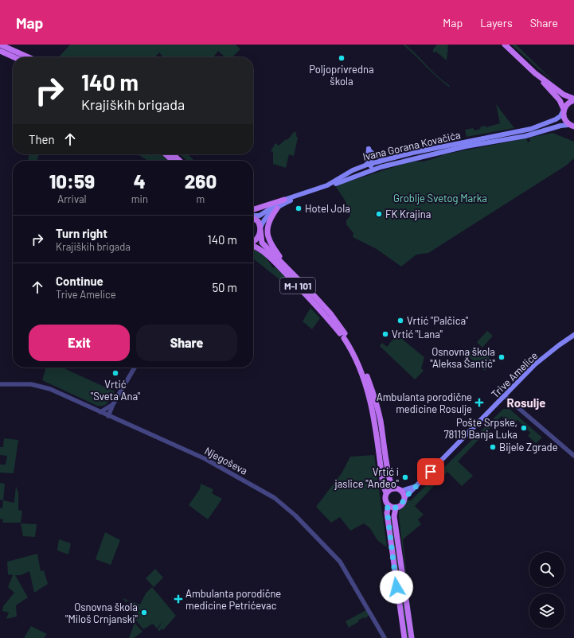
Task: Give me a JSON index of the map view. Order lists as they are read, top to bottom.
{
  "streets": {
    "main road": ["Ivana Gorana Kovačića", "M-I 101", "Trive Amelice"],
    "street": ["Njegoševa"]
  },
  "crossings": [
    ["Ivana Gorana Kovačića", "M-I 101"],
    ["M-I 101", "Trive Amelice"]
  ],
  "districts": ["Rosulje"],
  "parks": ["Groblje Svetog Marka"],
  "places": {
    "other": [
      "Poljoprivredna škola",
      "Hotel Jola",
      "FK Krajina",
      "Vrtić \"Palčica\"",
      "Vrtić \"Lana\"",
      "Osnovna škola \"Aleksa Šantić\"",
      "Vrtić \"Sveta Ana\"",
      "Pošte Srpske, 78119 Banja Luka",
      "Bijele Zgrade",
      "Vrtić i jaslice \"Anđeo\"",
      "Osnovna škola \"Miloš Crnjanski\""
    ],
    "health": ["Ambulanta porodične medicine Rosulje", "Ambulanta porodične medicine Petrićevac"]
  },
  "page": {
    "header": "Map",
    "nav": ["Map", "Layers", "Share"],
    "turn": ["140 m", "Krajiških brigada"],
    "then": "Then",
    "eta": [
      "10:59",
      "Arrival",
      "4",
      "min",
      "260",
      "m"
    ],
    "list": [
      {
        "name": "Turn right",
        "note": "Krajiških brigada",
        "value": "140 m"
      },
      {
        "name": "Continue",
        "note": "Trive Amelice",
        "value": "50 m"
      }
    ],
    "buttons": ["Exit", "Share"]
  }
}
